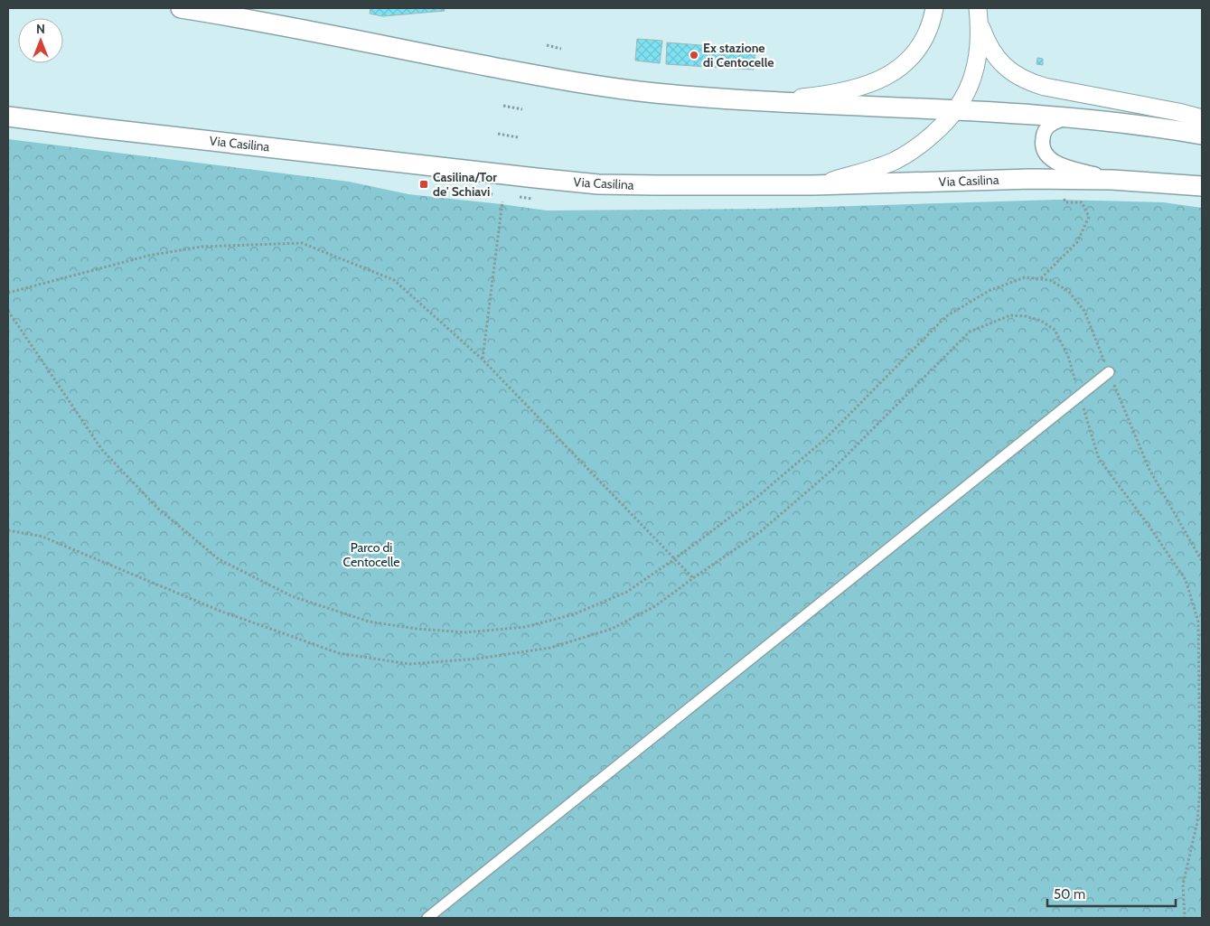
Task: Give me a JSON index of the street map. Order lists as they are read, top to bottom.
{
  "streets": {
    "main road": ["Via Casilina"]
  },
  "parks": ["Parco di Centocelle"],
  "places": {
    "other": ["Ex stazione di Centocelle"],
    "transit": ["Casilina/Tor de' Schiavi"]
  },
  "scale_bar": "50 m",
  "north": "top"
}
